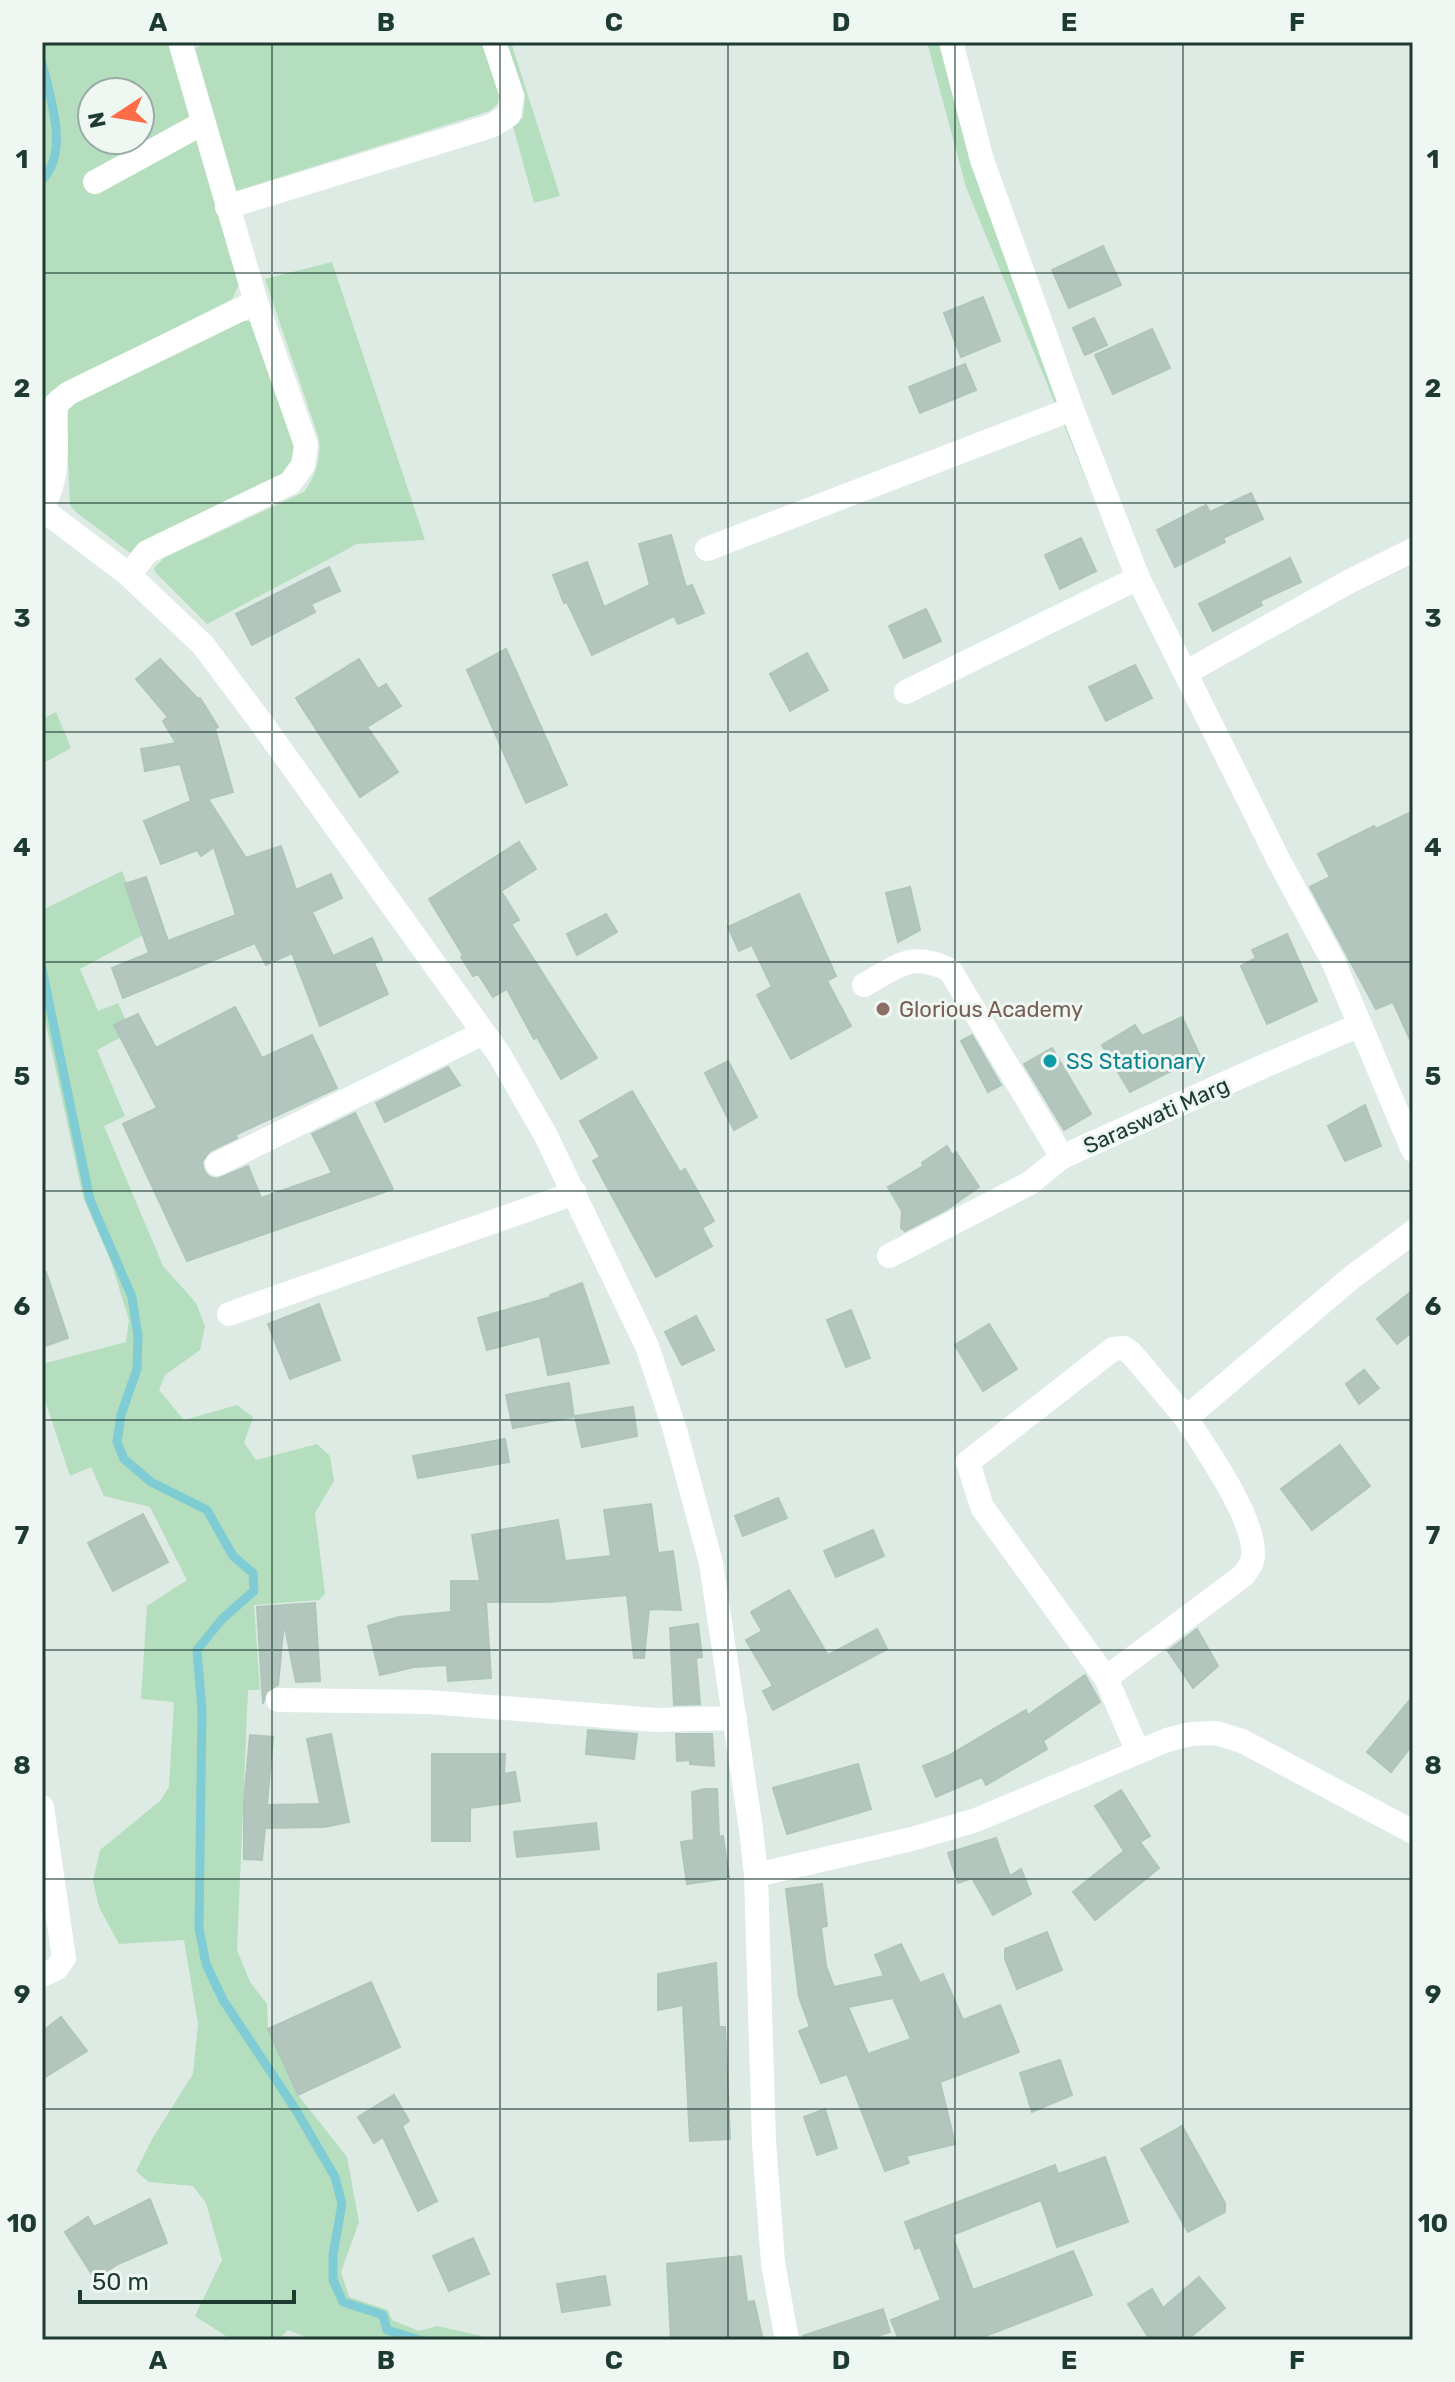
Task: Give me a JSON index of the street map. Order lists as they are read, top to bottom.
{
  "streets": {
    "street": ["Saraswati Marg"]
  },
  "places": ["Glorious Academy", "SS Stationary"],
  "scale_bar": "50 m",
  "north": "left",
  "grid": {
    "columns": [
      "A",
      "B",
      "C",
      "D",
      "E",
      "F"
    ],
    "rows": [
      "1",
      "2",
      "3",
      "4",
      "5",
      "6",
      "7",
      "8",
      "9",
      "10"
    ]
  }
}
